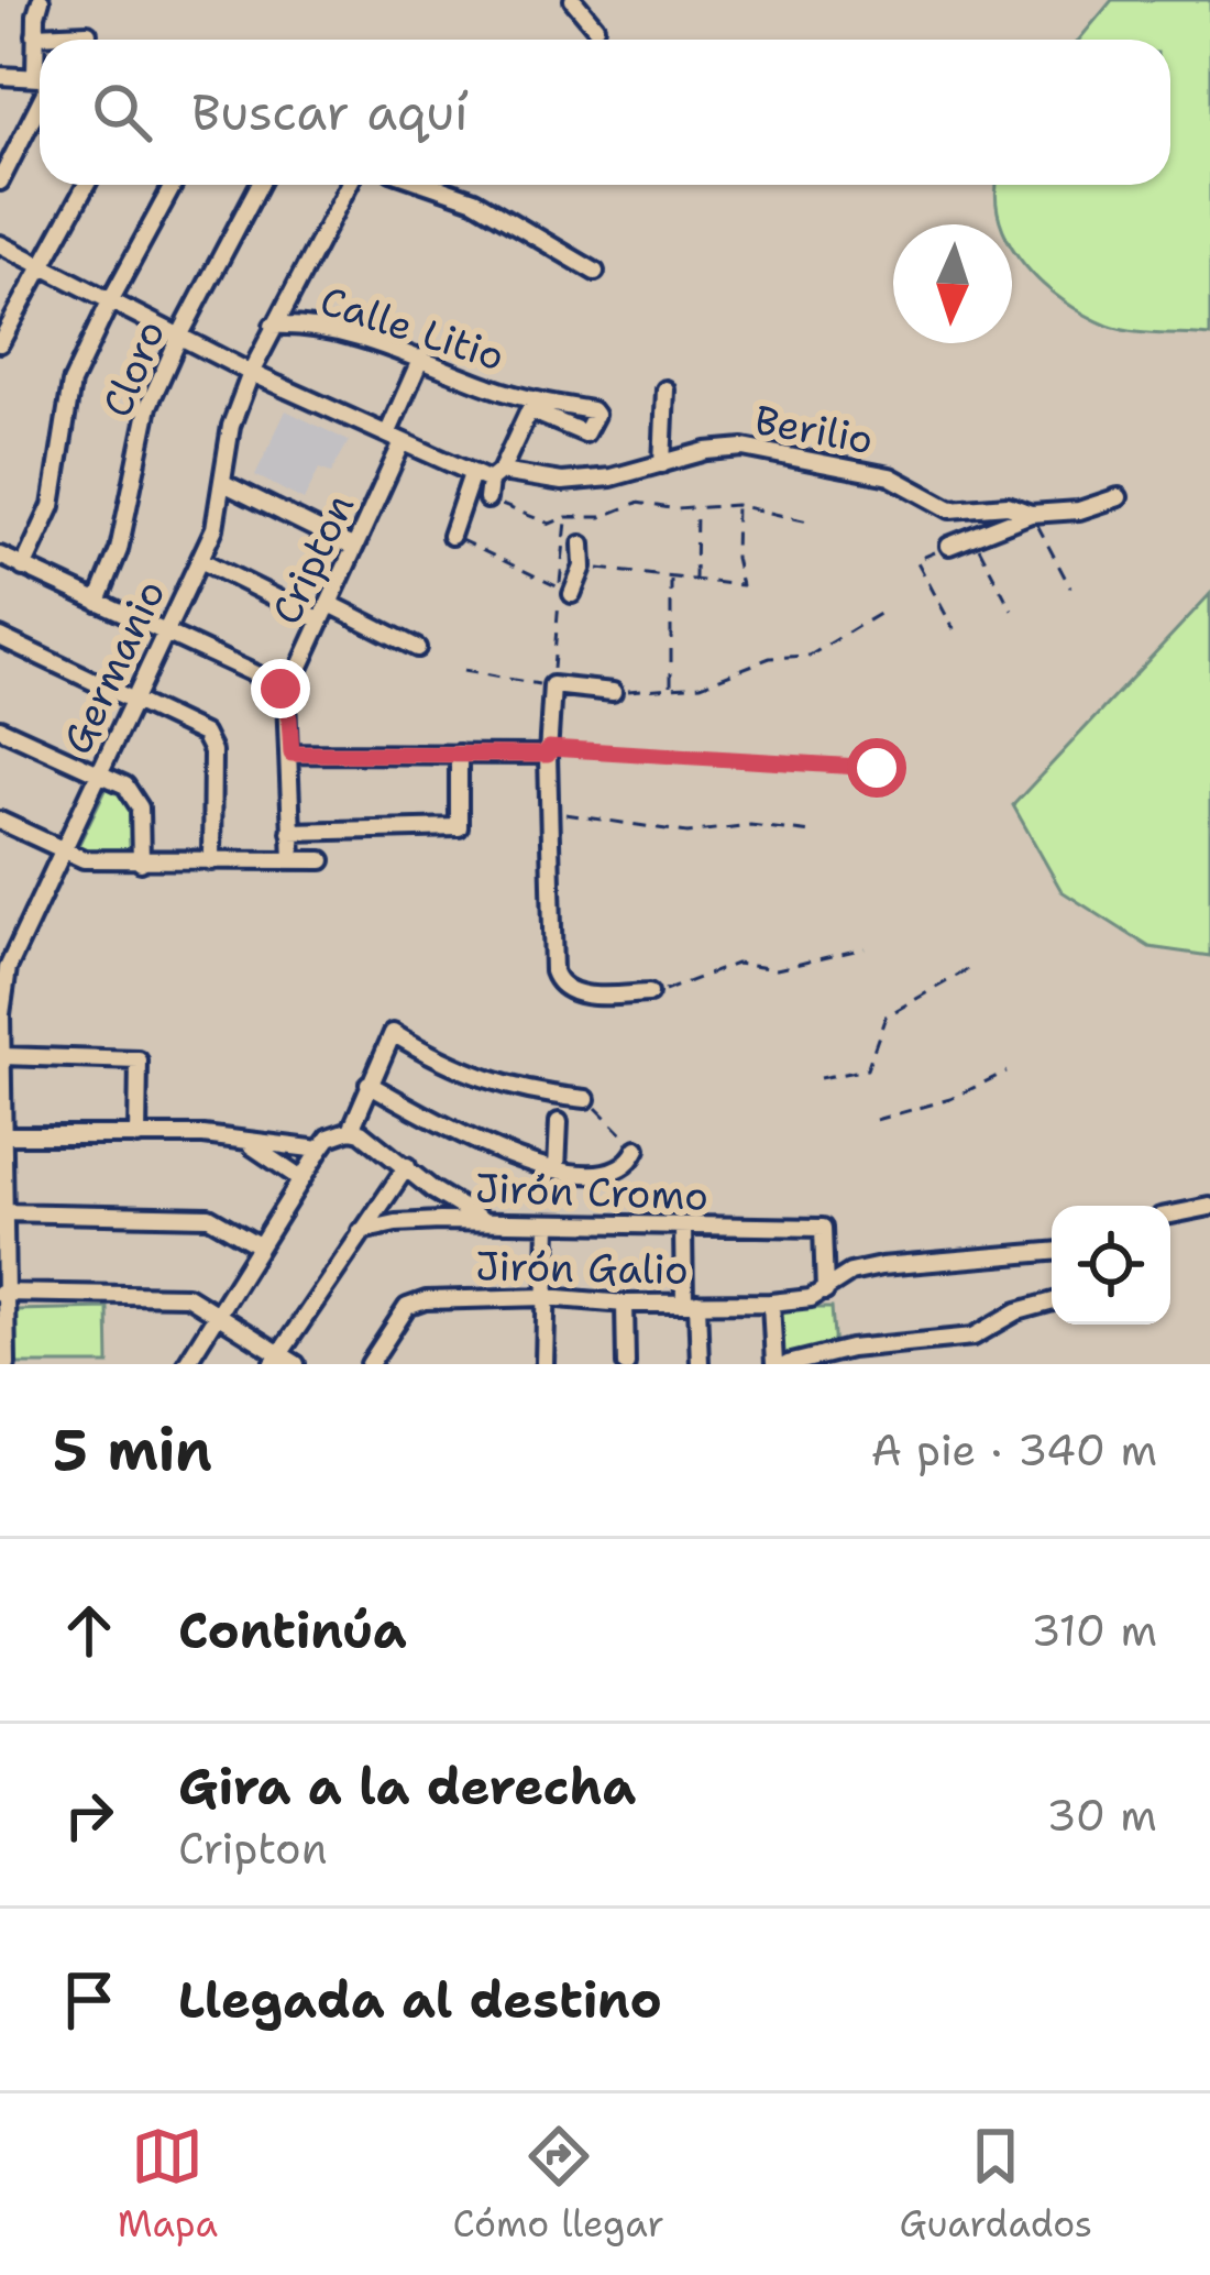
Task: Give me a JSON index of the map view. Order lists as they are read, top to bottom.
{
  "streets": {
    "street": [
      "Calle Litio",
      "Cloro",
      "Berilio",
      "Cripton",
      "Germanio",
      "Jirón Cromo",
      "Jirón Galio"
    ]
  },
  "crossings": [
    ["Calle Litio", "Berilio"],
    ["Calle Litio", "Cripton"],
    ["Calle Litio", "Germanio"],
    ["Cloro", "Berilio"],
    ["Berilio", "Cripton"],
    ["Berilio", "Germanio"],
    ["Jirón Cromo", "Jirón Galio"]
  ],
  "north": "bottom",
  "page": {
    "search": "Buscar aquí",
    "heading": ["5 min", "A pie · 340 m"],
    "list": [
      ["Continúa", "310 m"],
      ["Gira a la derecha", "Cripton", "30 m"],
      "Llegada al destino"
    ],
    "nav": ["Mapa", "Cómo llegar", "Guardados"]
  }
}
